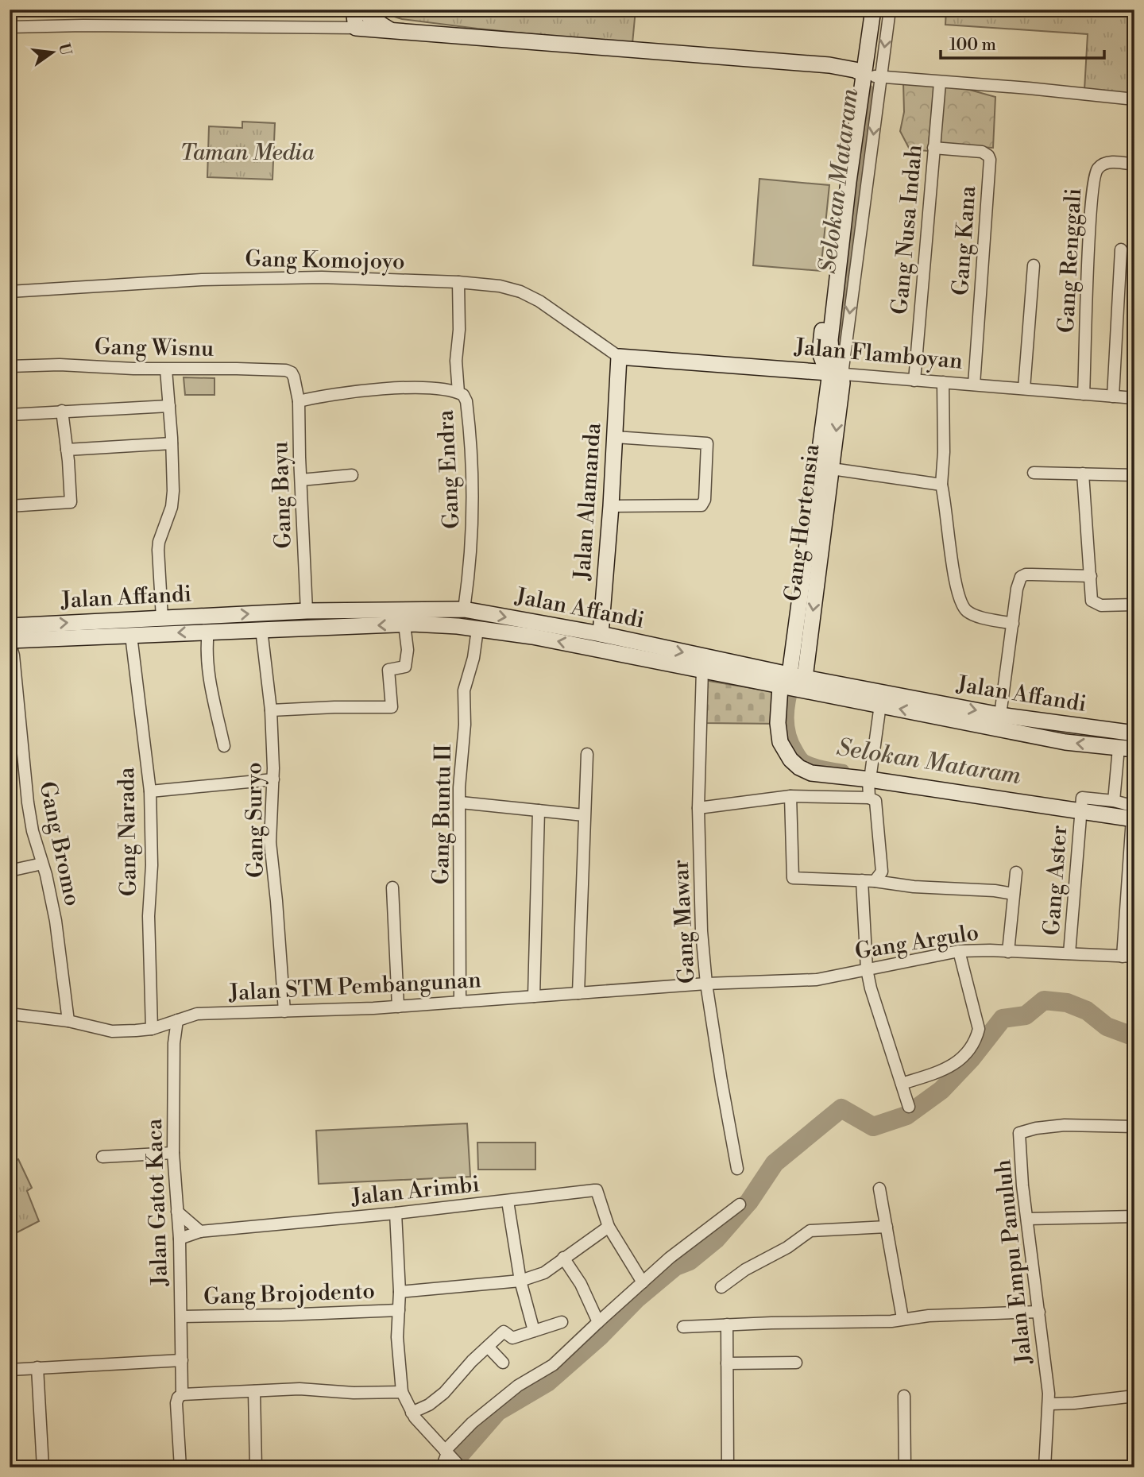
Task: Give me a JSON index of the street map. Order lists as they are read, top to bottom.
{
  "streets": {
    "main road": [
      "Jalan Flamboyan",
      "Jalan Alamanda",
      "Gang Hortensia",
      "Jalan Affandi"
    ],
    "street": [
      "Gang Nusa Indah",
      "Gang Kana",
      "Gang Komojoyo",
      "Gang Renggali",
      "Gang Wisnu",
      "Gang Endra",
      "Gang Bayu",
      "Gang Buntu II",
      "Gang Suryo",
      "Gang Narada",
      "Gang Bromo",
      "Gang Aster",
      "Gang Mawar",
      "Gang Argulo",
      "Jalan STM Pembangunan",
      "Jalan Arimbi",
      "Jalan Gatot Kaca",
      "Jalan Empu Panuluh",
      "Gang Brojodento"
    ]
  },
  "crossings": [
    ["Gang Nusa Indah", "Gang Kana"],
    ["Gang Nusa Indah", "Jalan Flamboyan"],
    ["Gang Kana", "Jalan Flamboyan"],
    ["Gang Komojoyo", "Jalan Flamboyan"],
    ["Gang Komojoyo", "Jalan Alamanda"],
    ["Gang Renggali", "Jalan Flamboyan"],
    ["Gang Wisnu", "Gang Bayu"],
    ["Jalan Flamboyan", "Jalan Alamanda"],
    ["Jalan Flamboyan", "Gang Hortensia"],
    ["Gang Endra", "Gang Bayu"],
    ["Gang Endra", "Jalan Affandi"],
    ["Gang Bayu", "Jalan Affandi"],
    ["Jalan Alamanda", "Jalan Affandi"],
    ["Gang Hortensia", "Jalan Affandi"],
    ["Jalan Affandi", "Gang Buntu II"],
    ["Jalan Affandi", "Gang Suryo"],
    ["Jalan Affandi", "Gang Narada"],
    ["Jalan Affandi", "Gang Bromo"],
    ["Jalan Affandi", "Gang Mawar"],
    ["Gang Buntu II", "Jalan STM Pembangunan"],
    ["Gang Suryo", "Jalan STM Pembangunan"],
    ["Gang Narada", "Jalan STM Pembangunan"],
    ["Gang Bromo", "Jalan STM Pembangunan"],
    ["Gang Aster", "Gang Argulo"],
    ["Gang Mawar", "Gang Argulo"],
    ["Gang Mawar", "Jalan STM Pembangunan"],
    ["Gang Argulo", "Jalan STM Pembangunan"],
    ["Jalan STM Pembangunan", "Jalan Gatot Kaca"],
    ["Jalan Arimbi", "Jalan Gatot Kaca"],
    ["Jalan Gatot Kaca", "Gang Brojodento"]
  ],
  "water": ["Selokan Mataram"],
  "parks": ["Taman Media"],
  "scale_bar": "100 m",
  "north": "right"
}
